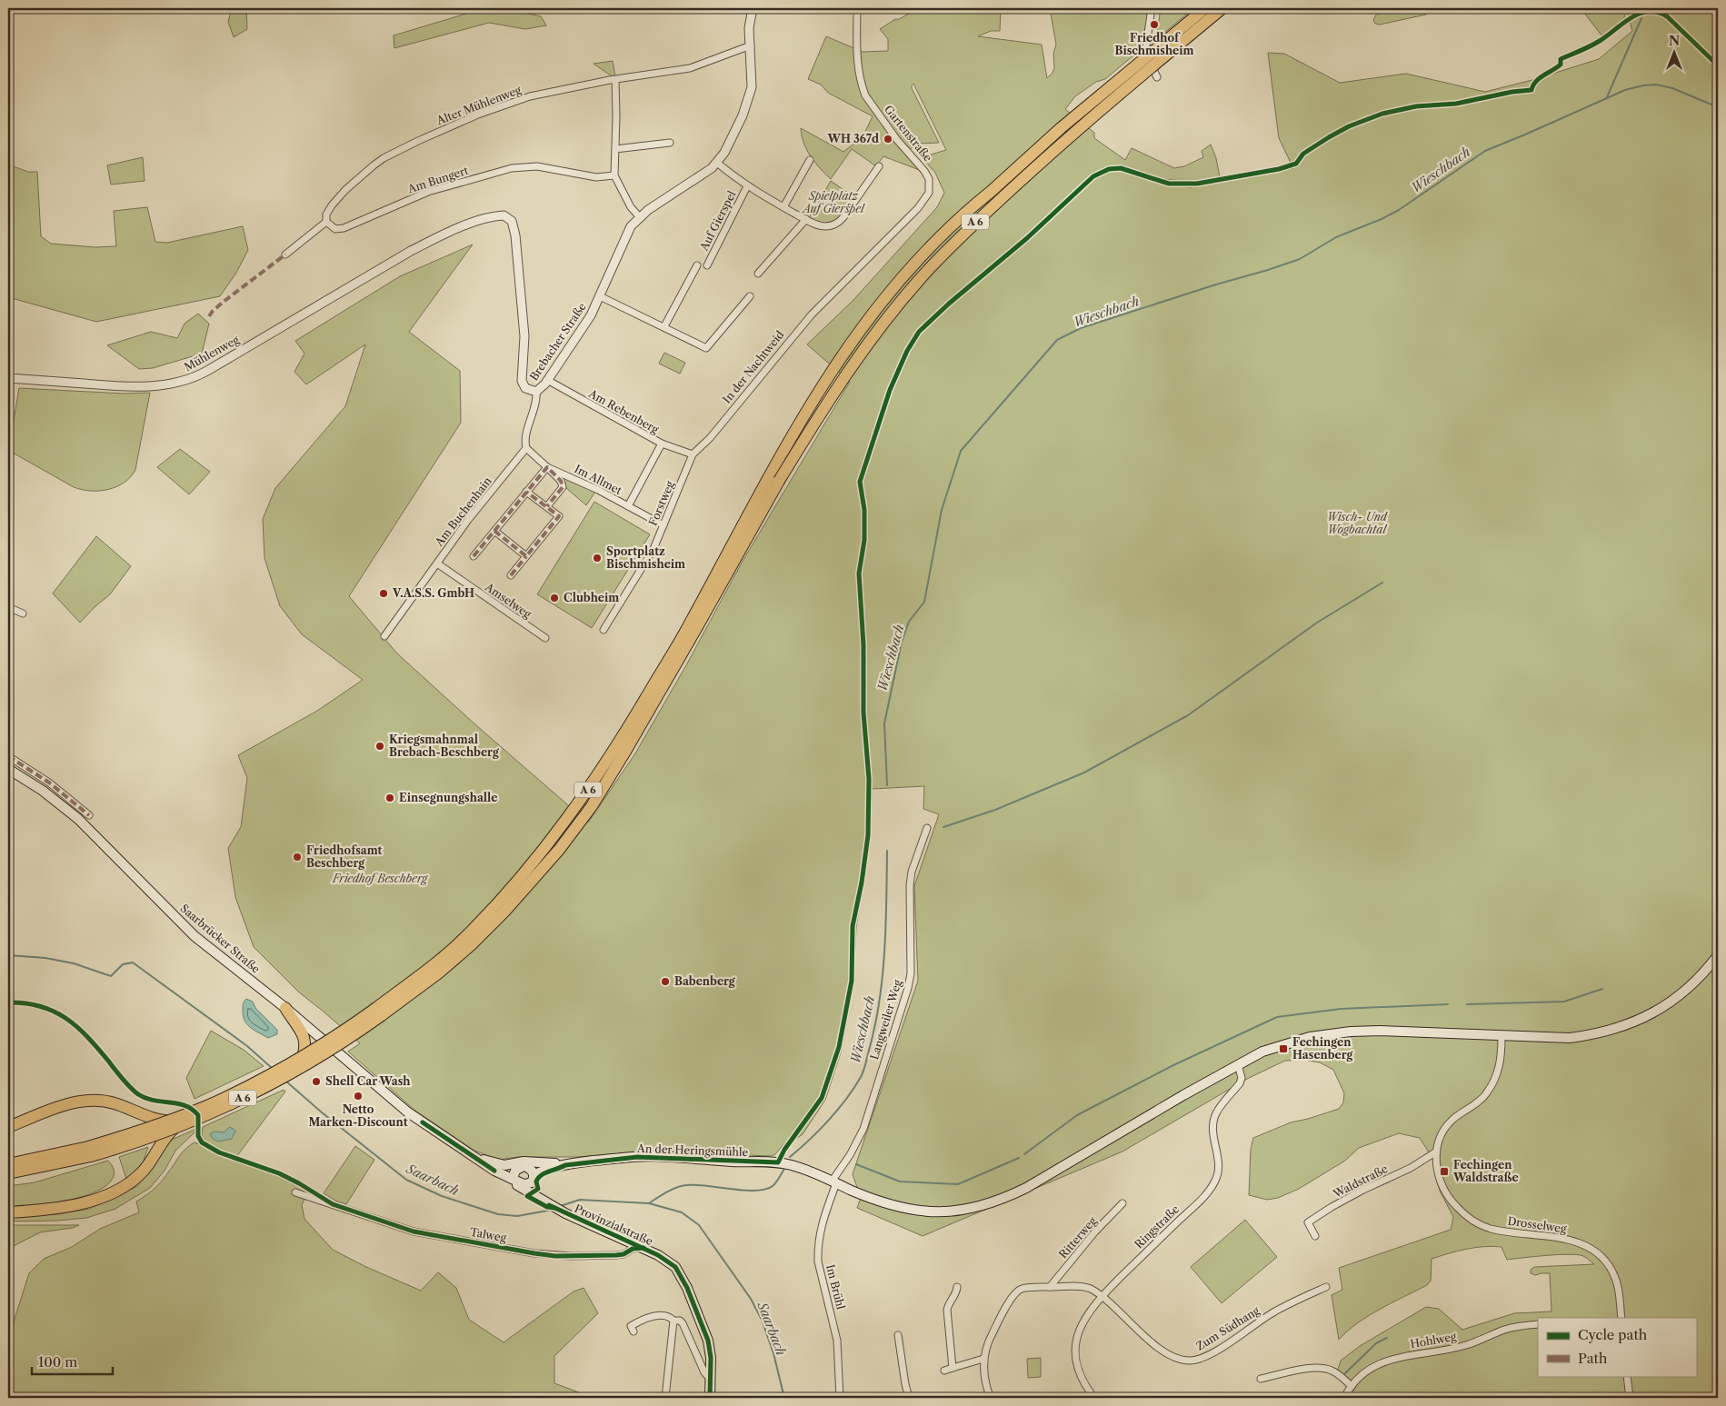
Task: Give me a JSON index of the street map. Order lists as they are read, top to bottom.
{
  "streets": {
    "highway": ["A 6"],
    "main road": ["Saarbrücker Straße", "An der Heringsmühle", "Provinzialstraße"],
    "street": [
      "Alter Mühlenweg",
      "Gartenstraße",
      "Am Bungert",
      "Auf Gierspel",
      "Brebacher Straße",
      "Mühlenweg",
      "In der Nachtweid",
      "Am Rebenberg",
      "Im Allmet",
      "Forstweg",
      "Am Buchenhain",
      "Amselweg",
      "Langweiler Weg",
      "Waldstraße",
      "Drosselweg",
      "Ringstraße",
      "Talweg",
      "Ritterweg",
      "Im Brühl",
      "Zum Südhang",
      "Hohlweg"
    ]
  },
  "crossings": [
    ["Alter Mühlenweg", "Am Bungert"],
    ["Alter Mühlenweg", "Brebacher Straße"],
    ["Gartenstraße", "In der Nachtweid"],
    ["Auf Gierspel", "Brebacher Straße"],
    ["A 6", "Saarbrücker Straße"],
    ["Brebacher Straße", "Mühlenweg"],
    ["Brebacher Straße", "Am Rebenberg"],
    ["In der Nachtweid", "Am Rebenberg"],
    ["In der Nachtweid", "Forstweg"],
    ["Am Rebenberg", "Forstweg"],
    ["Im Allmet", "Forstweg"],
    ["Im Allmet", "Am Buchenhain"],
    ["Am Buchenhain", "Amselweg"],
    ["Langweiler Weg", "An der Heringsmühle"],
    ["Langweiler Weg", "Im Brühl"],
    ["An der Heringsmühle", "Ringstraße"],
    ["An der Heringsmühle", "Im Brühl"],
    ["Waldstraße", "Drosselweg"],
    ["Provinzialstraße", "Talweg"],
    ["Ringstraße", "Zum Südhang"],
    ["Ritterweg", "Zum Südhang"]
  ],
  "water": ["Wieschbach", "Saarbach"],
  "parks": ["Spielplatz Auf Gierspel", "Wisch- Und Wogbachtal", "Friedhof Beschberg"],
  "places": {
    "other": [
      "Friedhof Bischmisheim",
      "WH 367d",
      "Sportplatz Bischmisheim",
      "V.A.S.S. GmbH",
      "Clubheim",
      "Kriegsmahnmal Brebach-Beschberg",
      "Einsegnungshalle",
      "Friedhofsamt Beschberg",
      "Babenberg",
      "Shell Car Wash",
      "Netto Marken-Discount"
    ],
    "transit": ["Fechingen Hasenberg", "Fechingen Waldstraße"]
  },
  "legend": ["Cycle path", "Path"],
  "scale_bar": "100 m",
  "north": "top"
}
